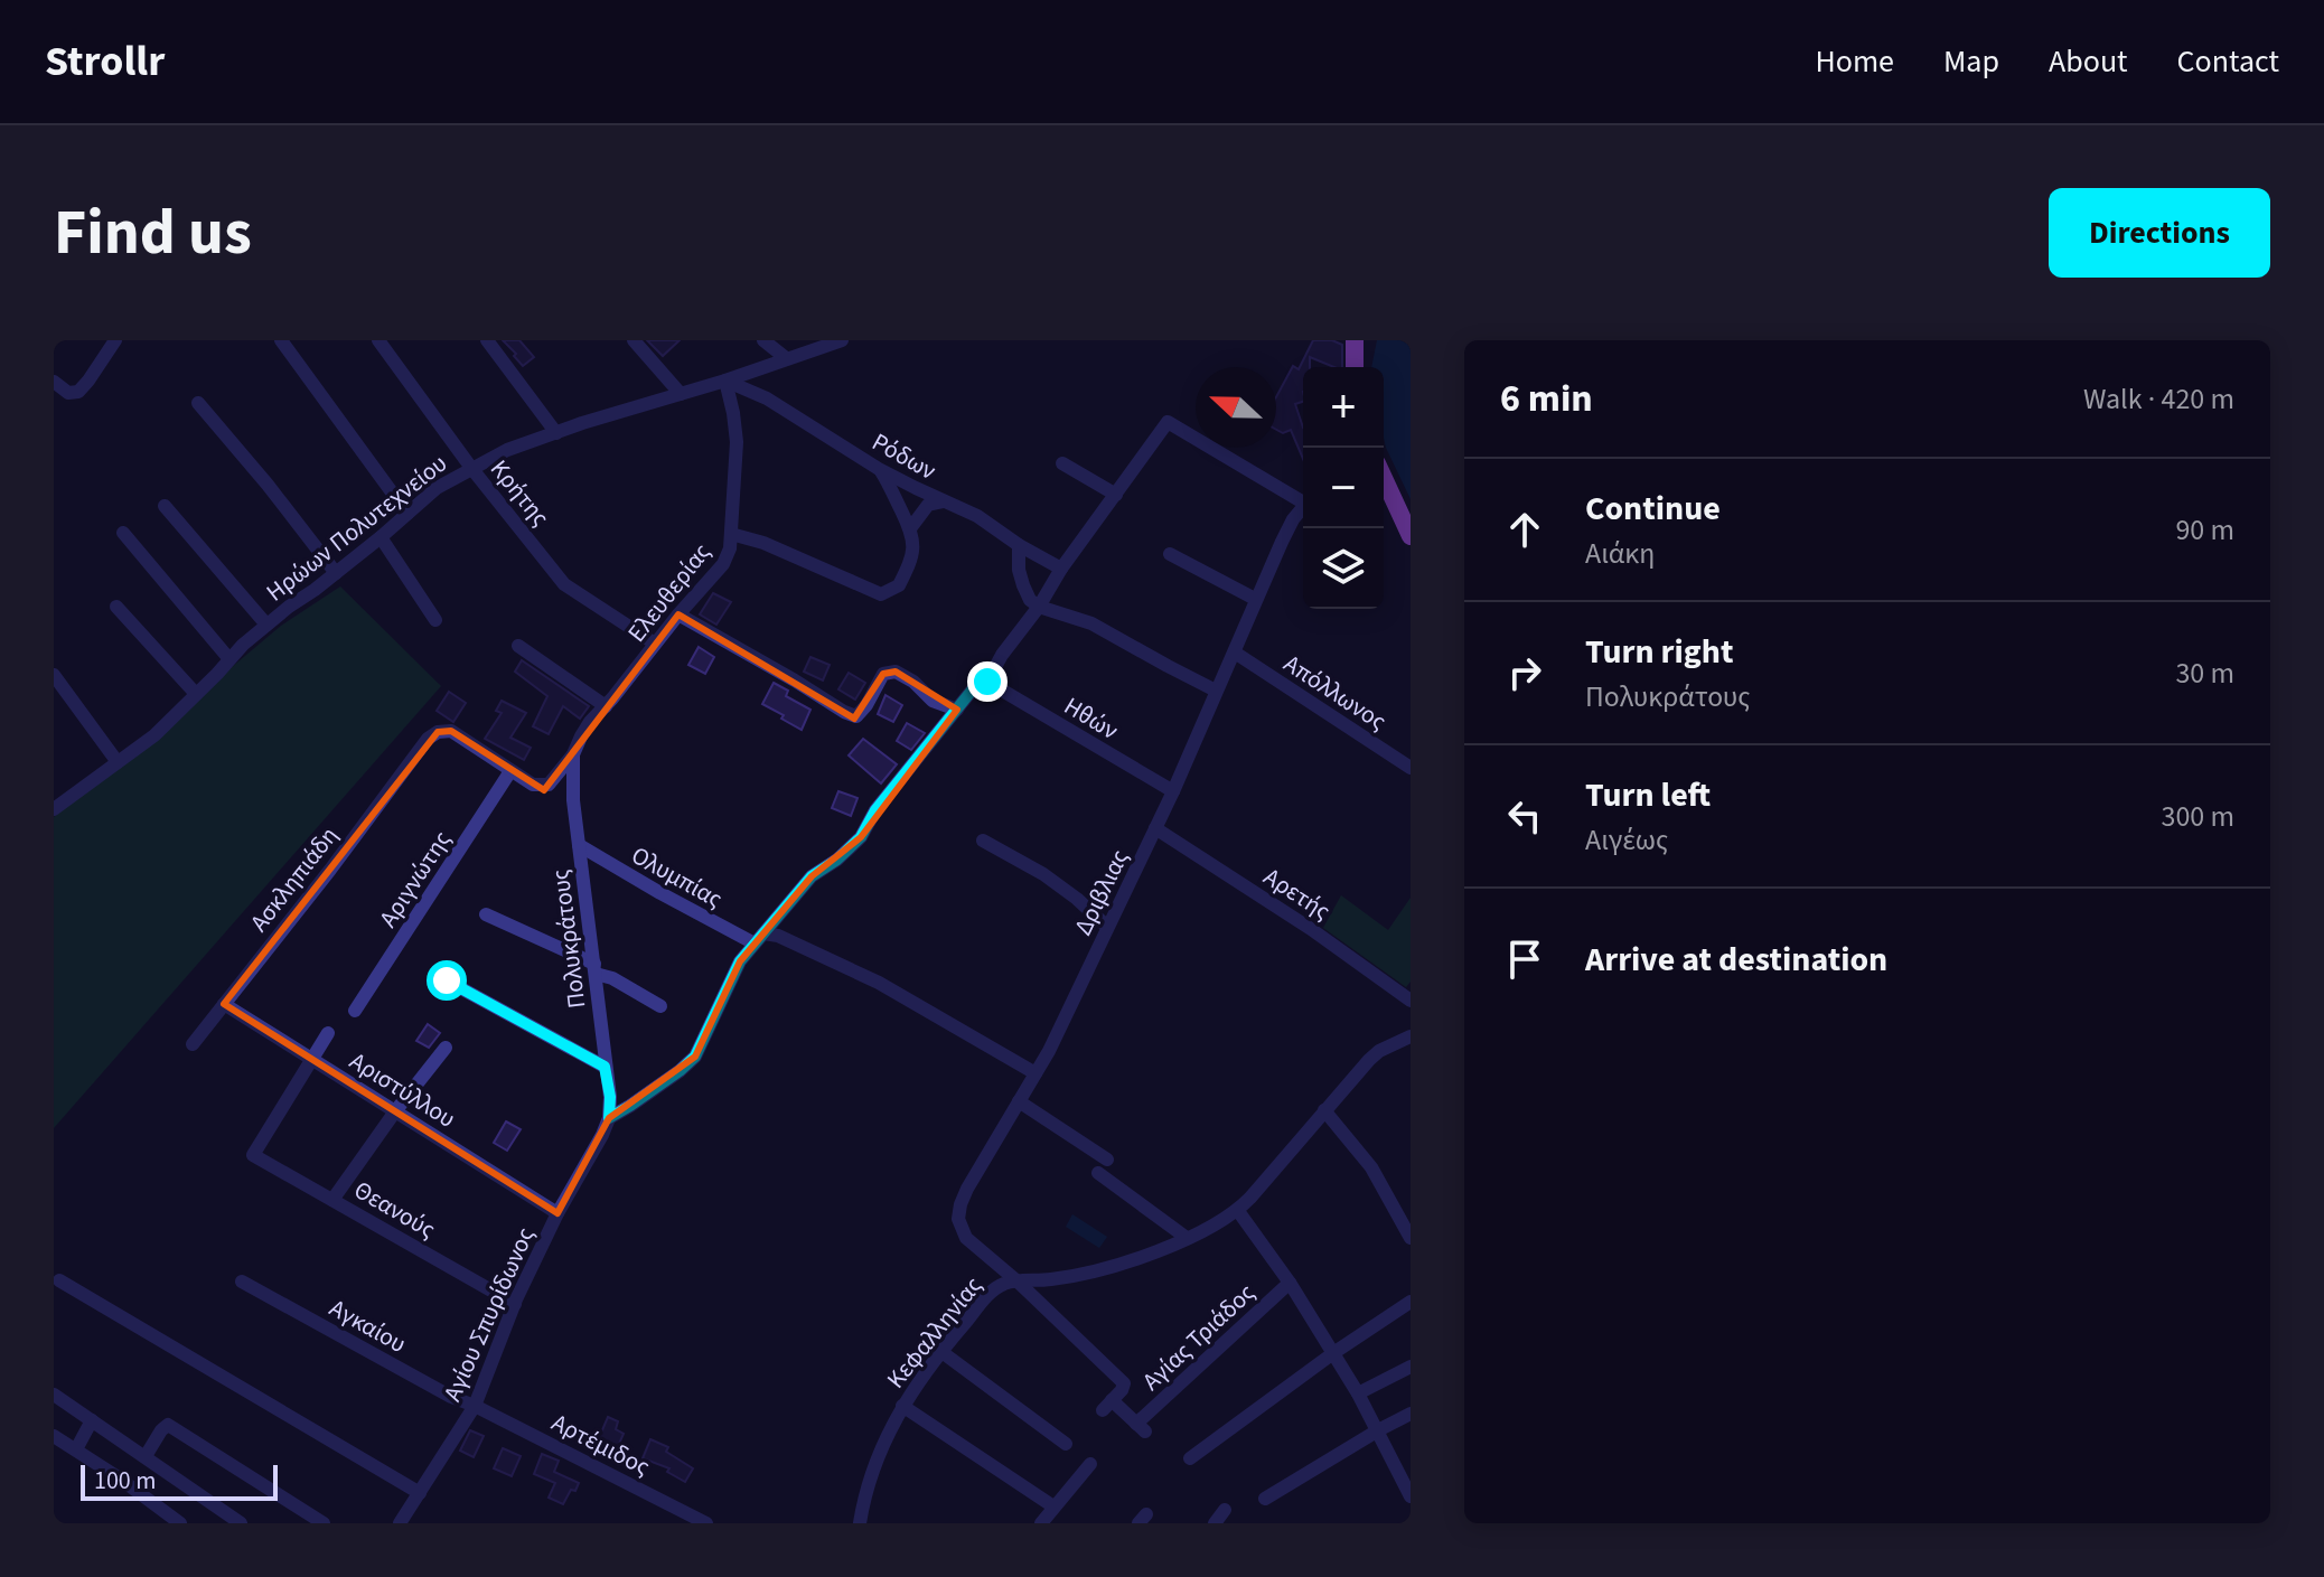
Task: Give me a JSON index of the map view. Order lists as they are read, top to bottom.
{
  "streets": {
    "street": [
      "Ρόδων",
      "Κρήτης",
      "Ηρώων Πολυτεχνείου",
      "Ελευθερίας",
      "Απόλλωνος",
      "Ηθών",
      "Ολυμπίας",
      "Ασκληπιάδη",
      "Αριγνώτης",
      "Δριβλιας",
      "Αρετής",
      "Πολυκράτους",
      "Αριστύλλου",
      "Θεανούς",
      "Αγίου Σπυρίδωνος",
      "Αγκαίου",
      "Κεφαλληνίας",
      "Αγίας Τριάδος",
      "Αρτέμιδος"
    ]
  },
  "crossings": [
    ["Ρόδων", "Ηρώων Πολυτεχνείου"],
    ["Ρόδων", "Ελευθερίας"],
    ["Κρήτης", "Ηρώων Πολυτεχνείου"],
    ["Κρήτης", "Ελευθερίας"],
    ["Ηρώων Πολυτεχνείου", "Ελευθερίας"],
    ["Ελευθερίας", "Ασκληπιάδη"],
    ["Ελευθερίας", "Αριγνώτης"],
    ["Ελευθερίας", "Πολυκράτους"],
    ["Απόλλωνος", "Δριβλιας"],
    ["Ηθών", "Δριβλιας"],
    ["Ολυμπίας", "Δριβλιας"],
    ["Ολυμπίας", "Πολυκράτους"],
    ["Ασκληπιάδη", "Αριγνώτης"],
    ["Ασκληπιάδη", "Αριστύλλου"],
    ["Δριβλιας", "Αρετής"],
    ["Δριβλιας", "Κεφαλληνίας"],
    ["Δριβλιας", "Αγίας Τριάδος"],
    ["Πολυκράτους", "Αγίου Σπυρίδωνος"],
    ["Αριστύλλου", "Θεανούς"],
    ["Αριστύλλου", "Αγίου Σπυρίδωνος"],
    ["Θεανούς", "Αγίου Σπυρίδωνος"],
    ["Αγίου Σπυρίδωνος", "Αγκαίου"],
    ["Αγίου Σπυρίδωνος", "Αρτέμιδος"],
    ["Αγκαίου", "Αρτέμιδος"]
  ],
  "scale_bar": "100 m",
  "north": "left",
  "page": {
    "header": "Strollr",
    "nav": [
      "Home",
      "Map",
      "About",
      "Contact"
    ],
    "buttons": "Directions",
    "title": "Find us",
    "heading": ["6 min", "Walk · 420 m"],
    "map_buttons": ["+", "−"],
    "list": [
      ["Continue", "Αιάκη", "90 m"],
      ["Turn right", "Πολυκράτους", "30 m"],
      ["Turn left", "Αιγέως", "300 m"],
      "Arrive at destination"
    ],
    "scale": "100 m"
  }
}
